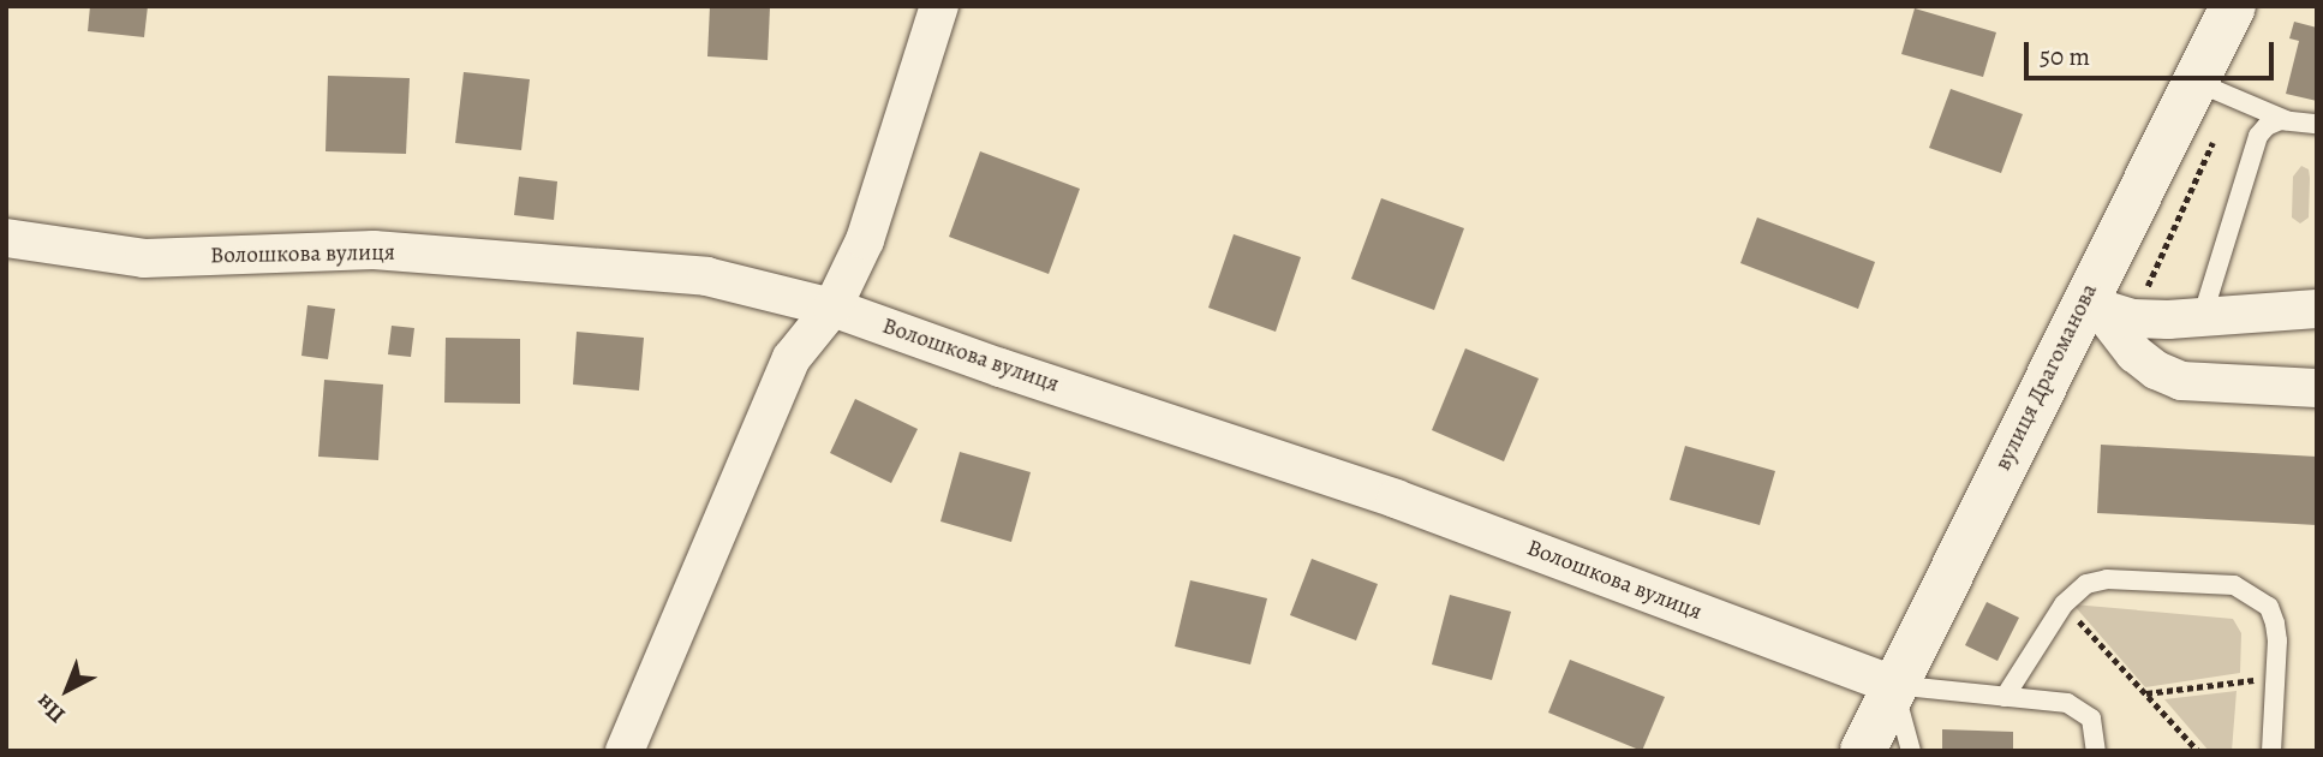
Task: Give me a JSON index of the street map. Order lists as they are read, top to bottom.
{
  "streets": {
    "street": ["Волошкова вулиця", "вулиця Драгоманова"]
  },
  "crossings": [
    ["Волошкова вулиця", "вулиця Драгоманова"]
  ],
  "scale_bar": "50 m",
  "north": "bottom left"
}
